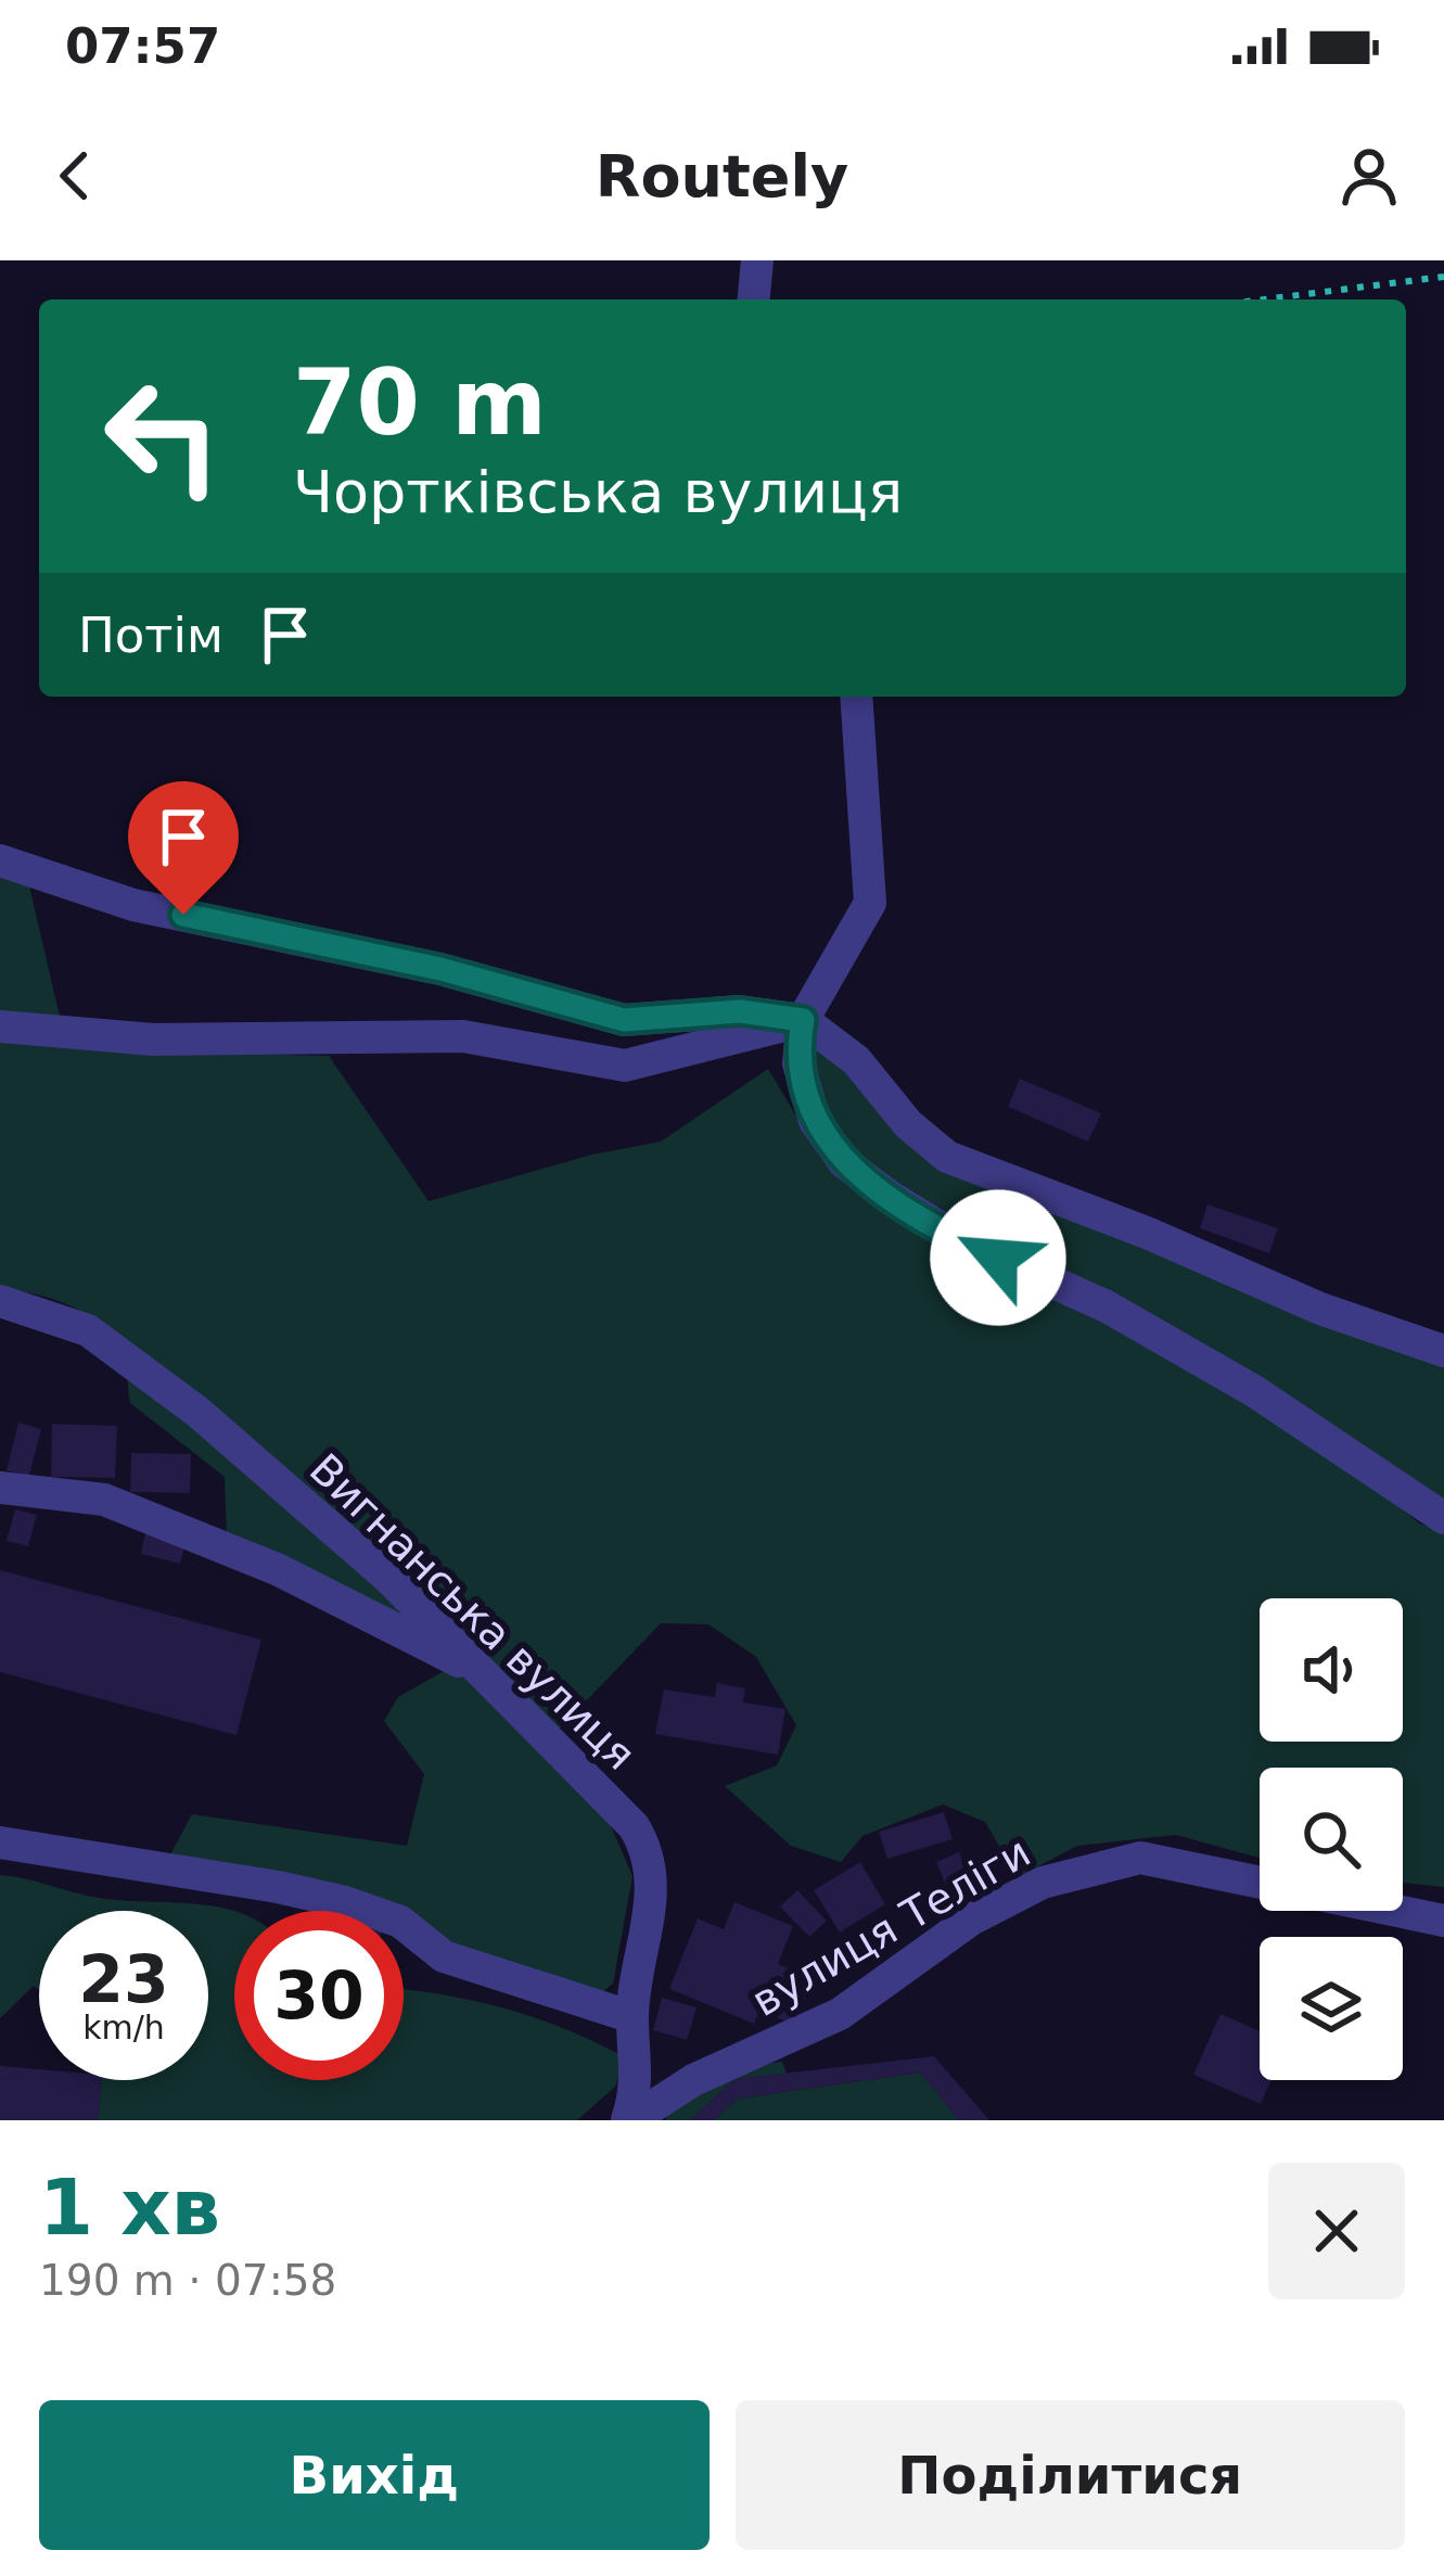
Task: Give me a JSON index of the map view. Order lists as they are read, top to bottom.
{
  "streets": {
    "street": ["Вигнанська вулиця", "вулиця Теліги"]
  },
  "crossings": [
    ["Вигнанська вулиця", "вулиця Теліги"]
  ],
  "page": {
    "status": "07:57",
    "header": "Routely",
    "turn": ["70 m", "Чортківська вулиця"],
    "then": "Потім",
    "speed": "23 km/h",
    "limit": "30",
    "heading": ["1 хв", "190 m · 07:58"],
    "buttons": ["Вихід", "Поділитися"]
  }
}
